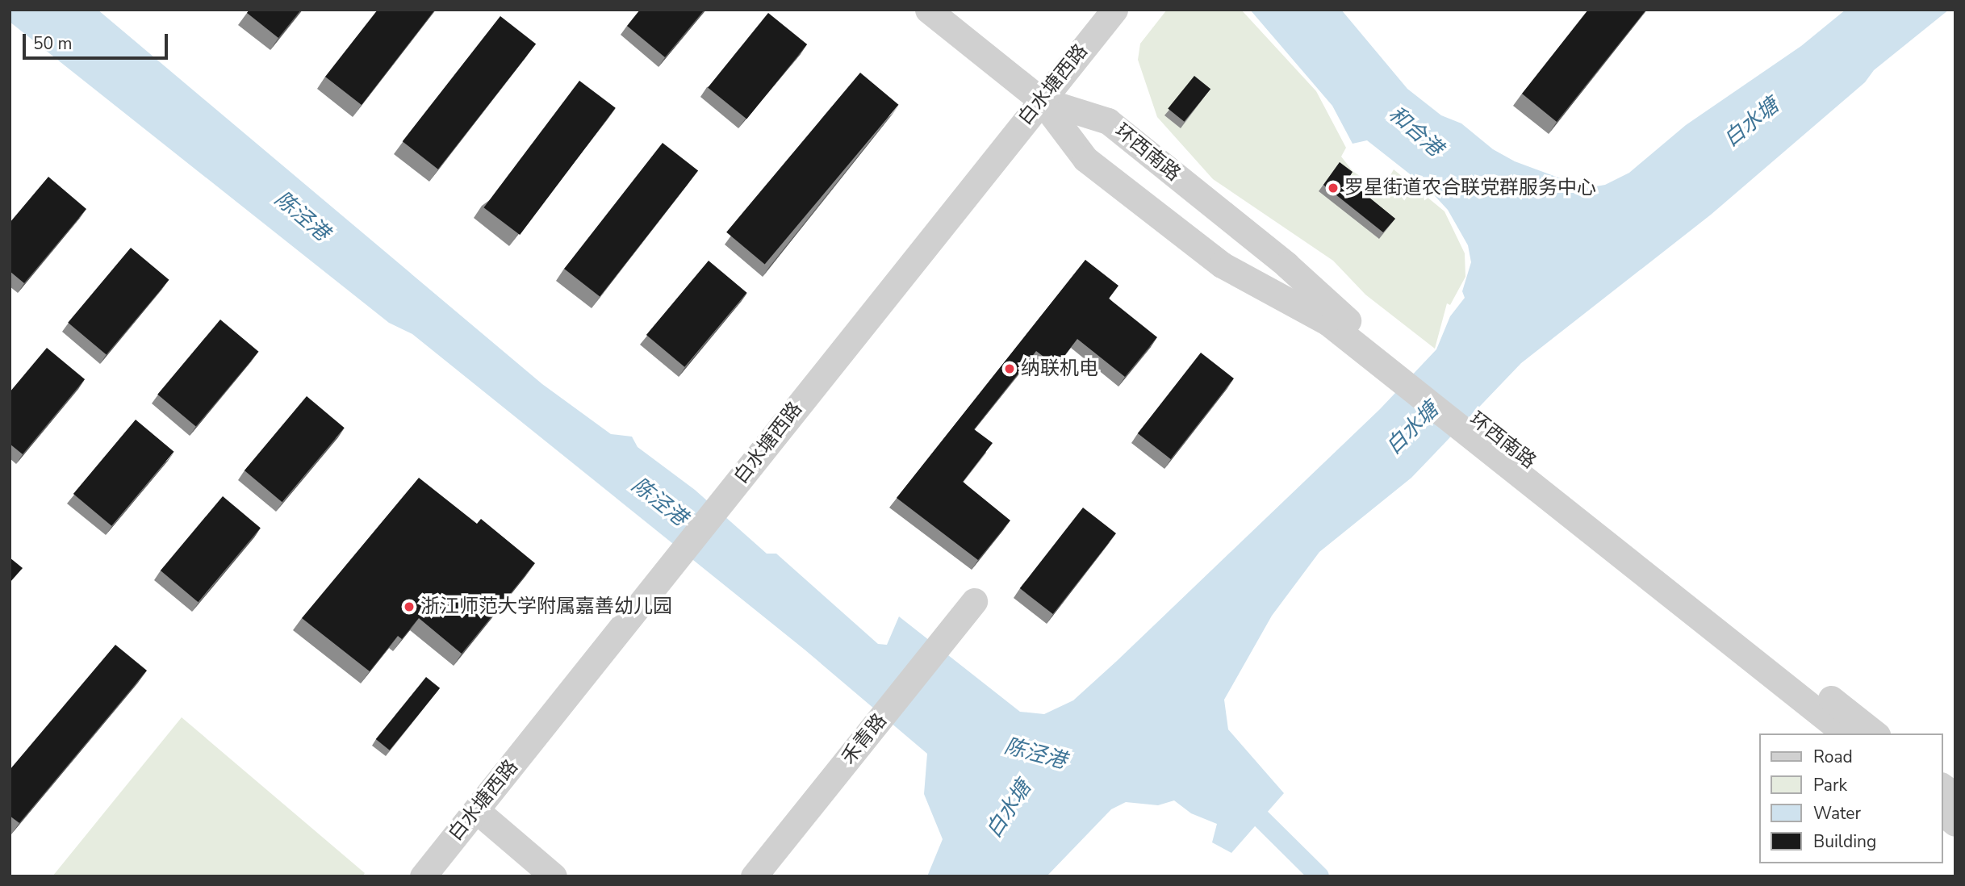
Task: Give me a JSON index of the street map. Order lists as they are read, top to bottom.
{
  "streets": {
    "street": ["白水塘西路", "环西南路", "禾青路"]
  },
  "crossings": [
    ["白水塘西路", "环西南路"]
  ],
  "water": ["白水塘", "和合港", "陈泾港"],
  "places": ["罗星街道农合联党群服务中心", "纳联机电", "浙江师范大学附属嘉善幼儿园"],
  "legend": [
    "Road",
    "Park",
    "Water",
    "Building"
  ],
  "scale_bar": "50 m"
}
